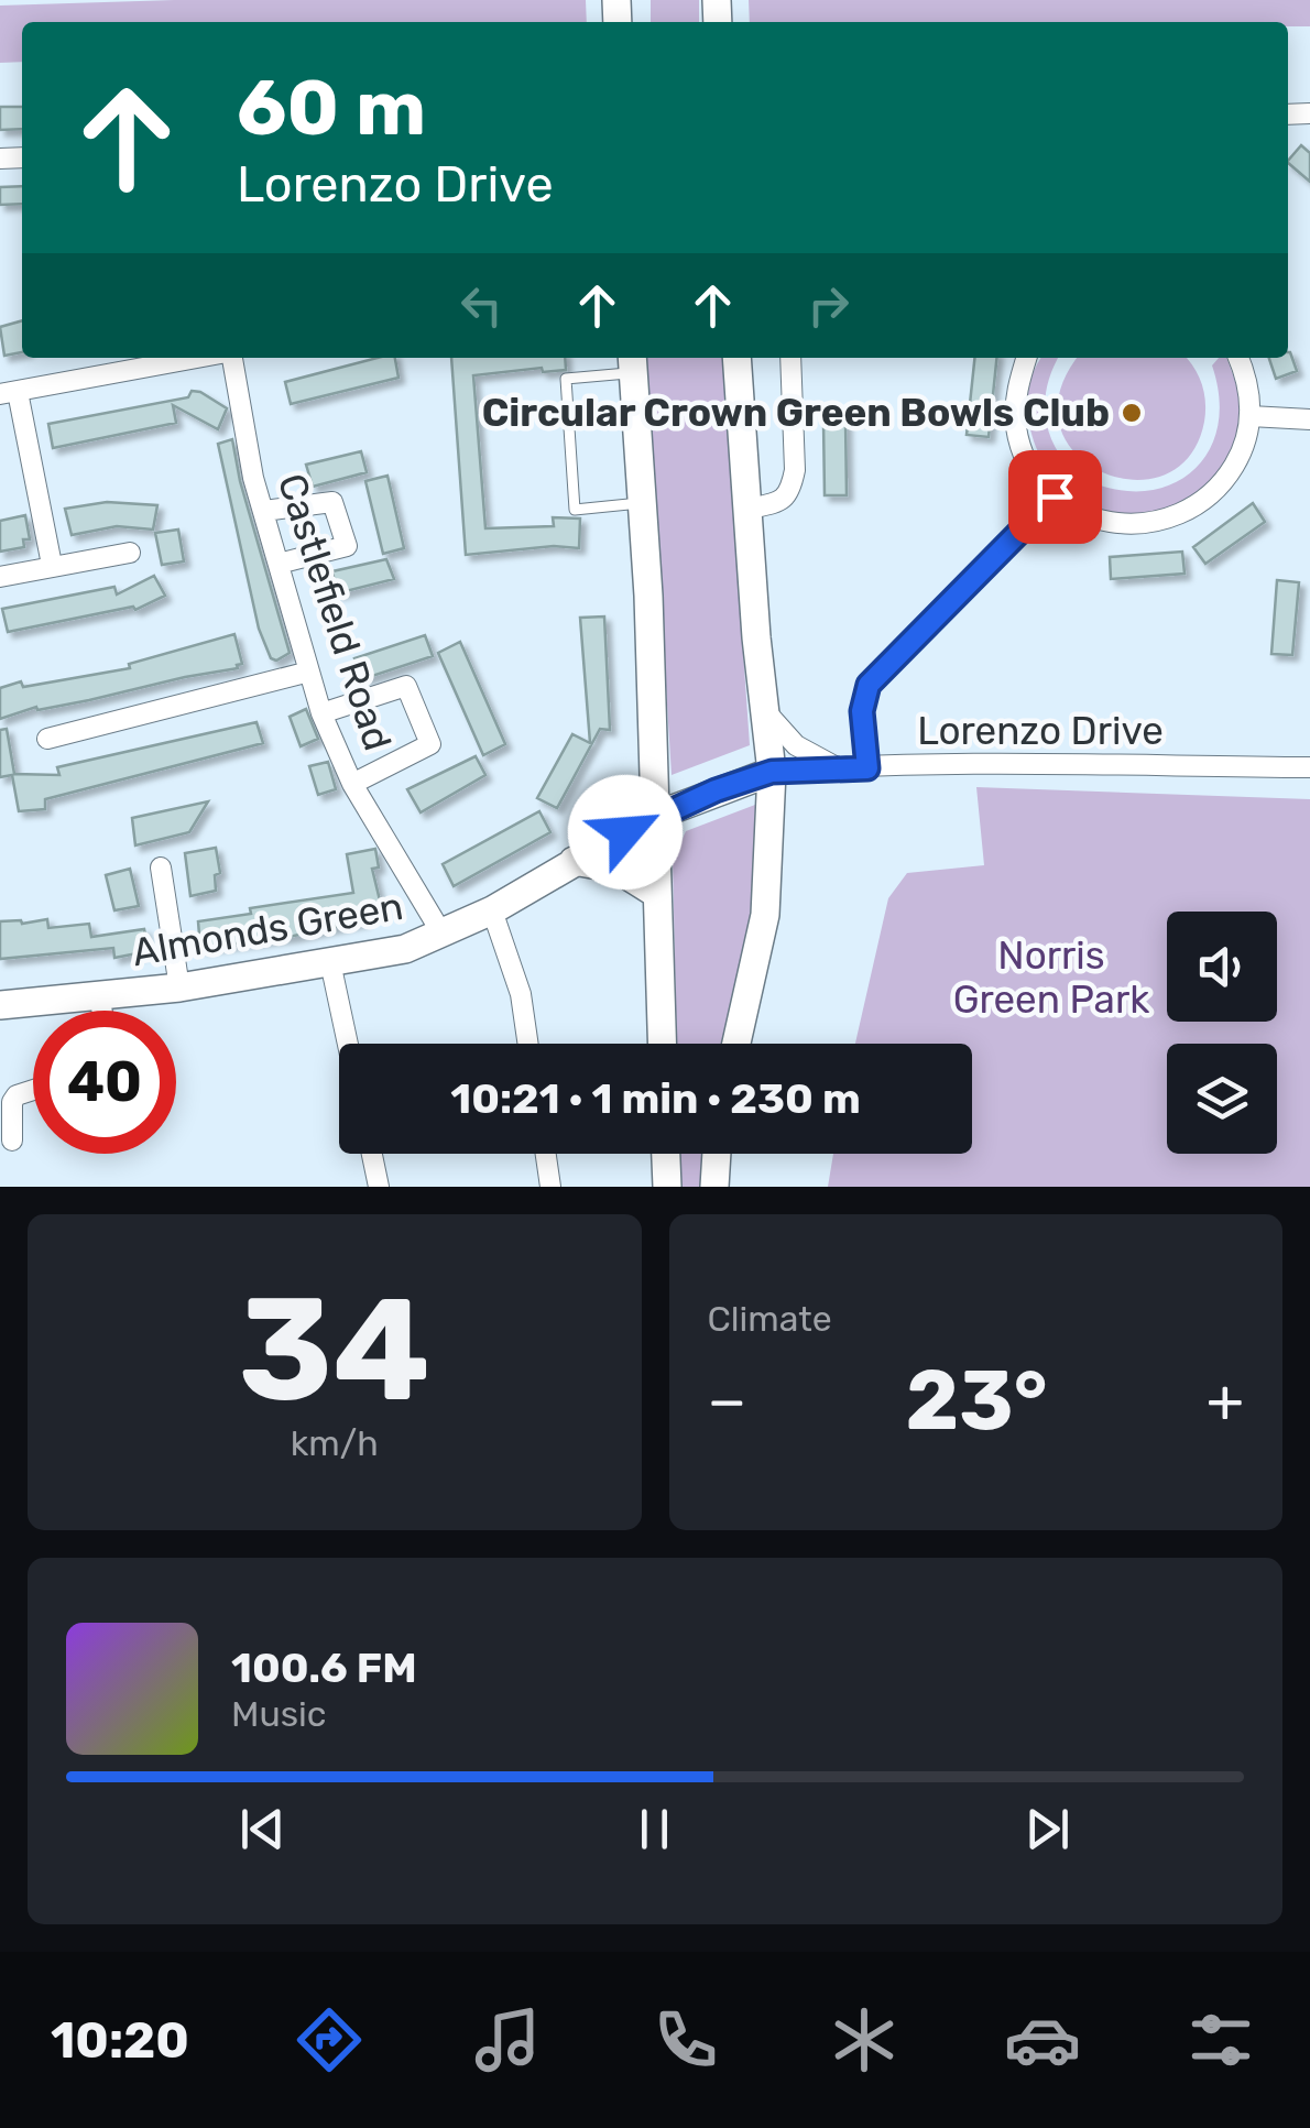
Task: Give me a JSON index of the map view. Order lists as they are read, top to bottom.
{
  "streets": {
    "street": ["Castlefield Road", "Lorenzo Drive", "Almonds Green"]
  },
  "crossings": [
    ["Castlefield Road", "Almonds Green"],
    ["Lorenzo Drive", "Almonds Green"]
  ],
  "parks": ["Norris Green Park"],
  "places": ["Circular Crown Green Bowls Club"],
  "page": {
    "turn": ["60 m", "Lorenzo Drive"],
    "limit": "40",
    "trip": "10:21 · 1 min · 230 m",
    "tile": [
      ["34", "km/h"],
      "Climate"
    ],
    "heat": ["−", "23°", "+"],
    "song": ["100.6 FM", "Music"],
    "tabs": "10:20"
  }
}
